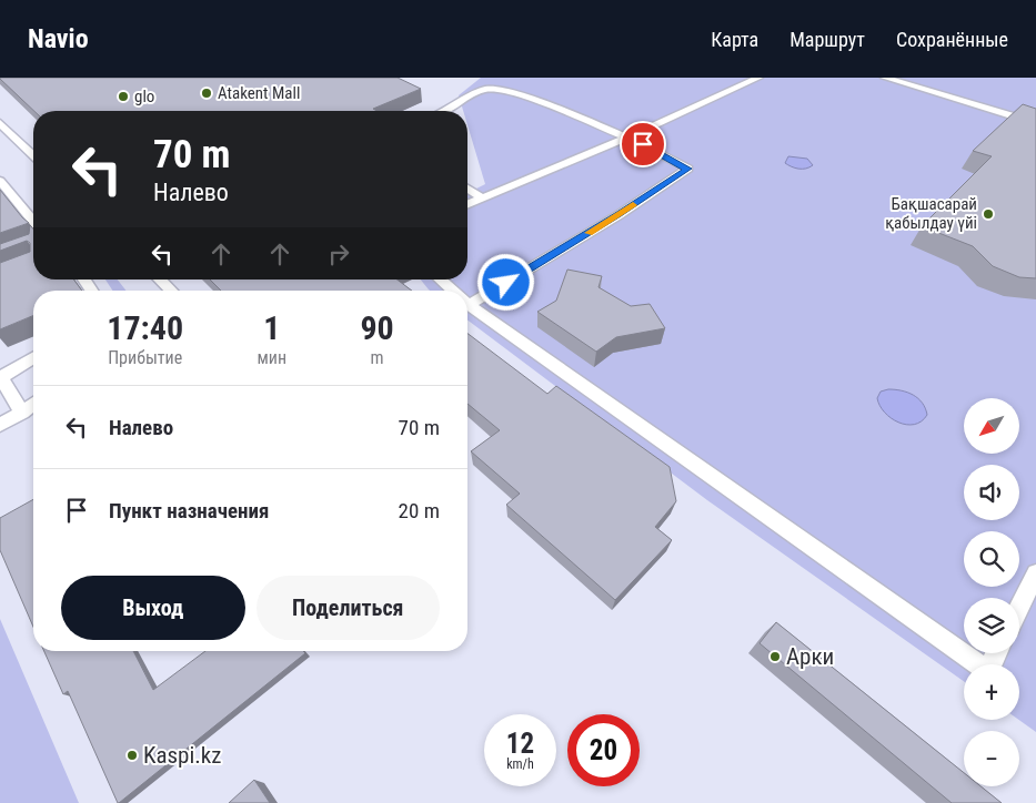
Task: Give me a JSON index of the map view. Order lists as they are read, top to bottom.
{
  "places": [
    "Atakent Mall",
    "glo",
    "Бақшасарай қабылдау үйі",
    "Арки",
    "Kaspi.kz"
  ],
  "north": "bottom left",
  "page": {
    "header": "Navio",
    "nav": ["Карта", "Маршрут", "Сохранённые"],
    "turn": ["70 m", "Налево"],
    "eta": [
      "17:40",
      "Прибытие",
      "1",
      "мин",
      "90",
      "m"
    ],
    "list": [
      {
        "name": "Налево",
        "value": "70 m"
      },
      {
        "name": "Пункт назначения",
        "value": "20 m"
      }
    ],
    "map_buttons": ["+", "−"],
    "buttons": ["Выход", "Поделиться"],
    "speed": "12 km/h",
    "limit": "20"
  }
}
